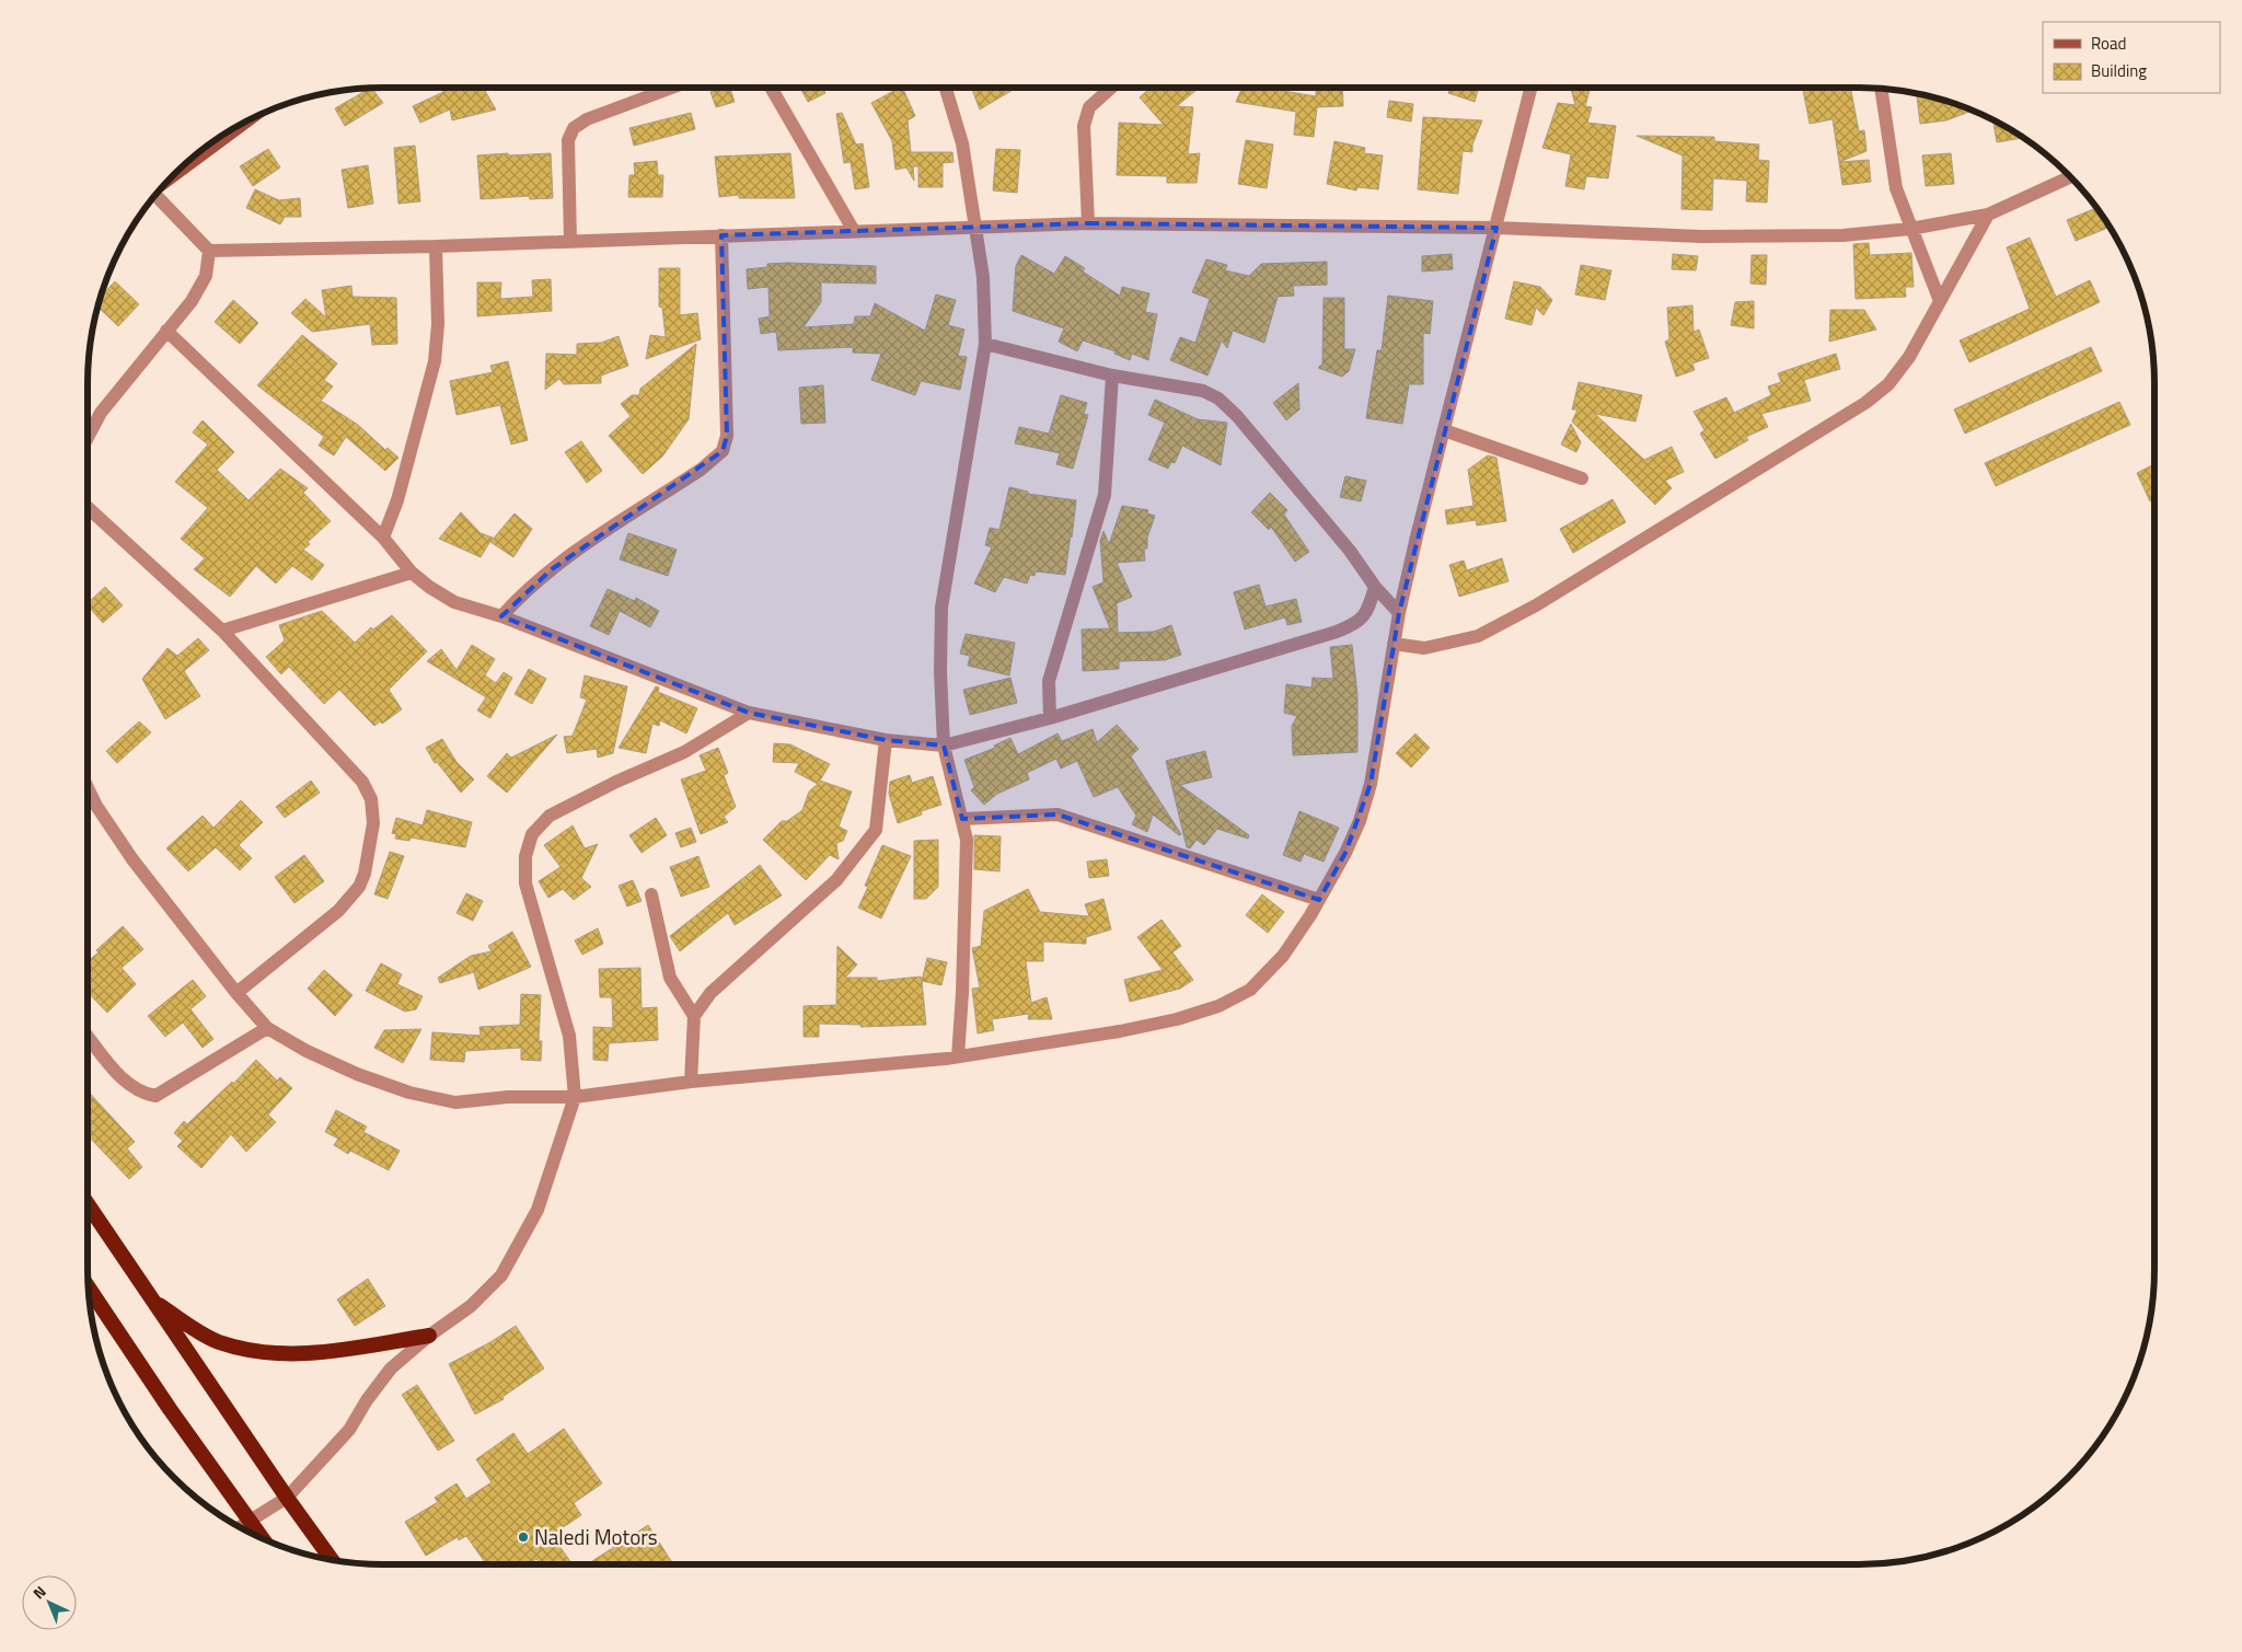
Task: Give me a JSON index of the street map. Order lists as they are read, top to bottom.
{
  "places": ["Naledi Motors"],
  "legend": ["Road", "Building"],
  "north": "top left"
}
